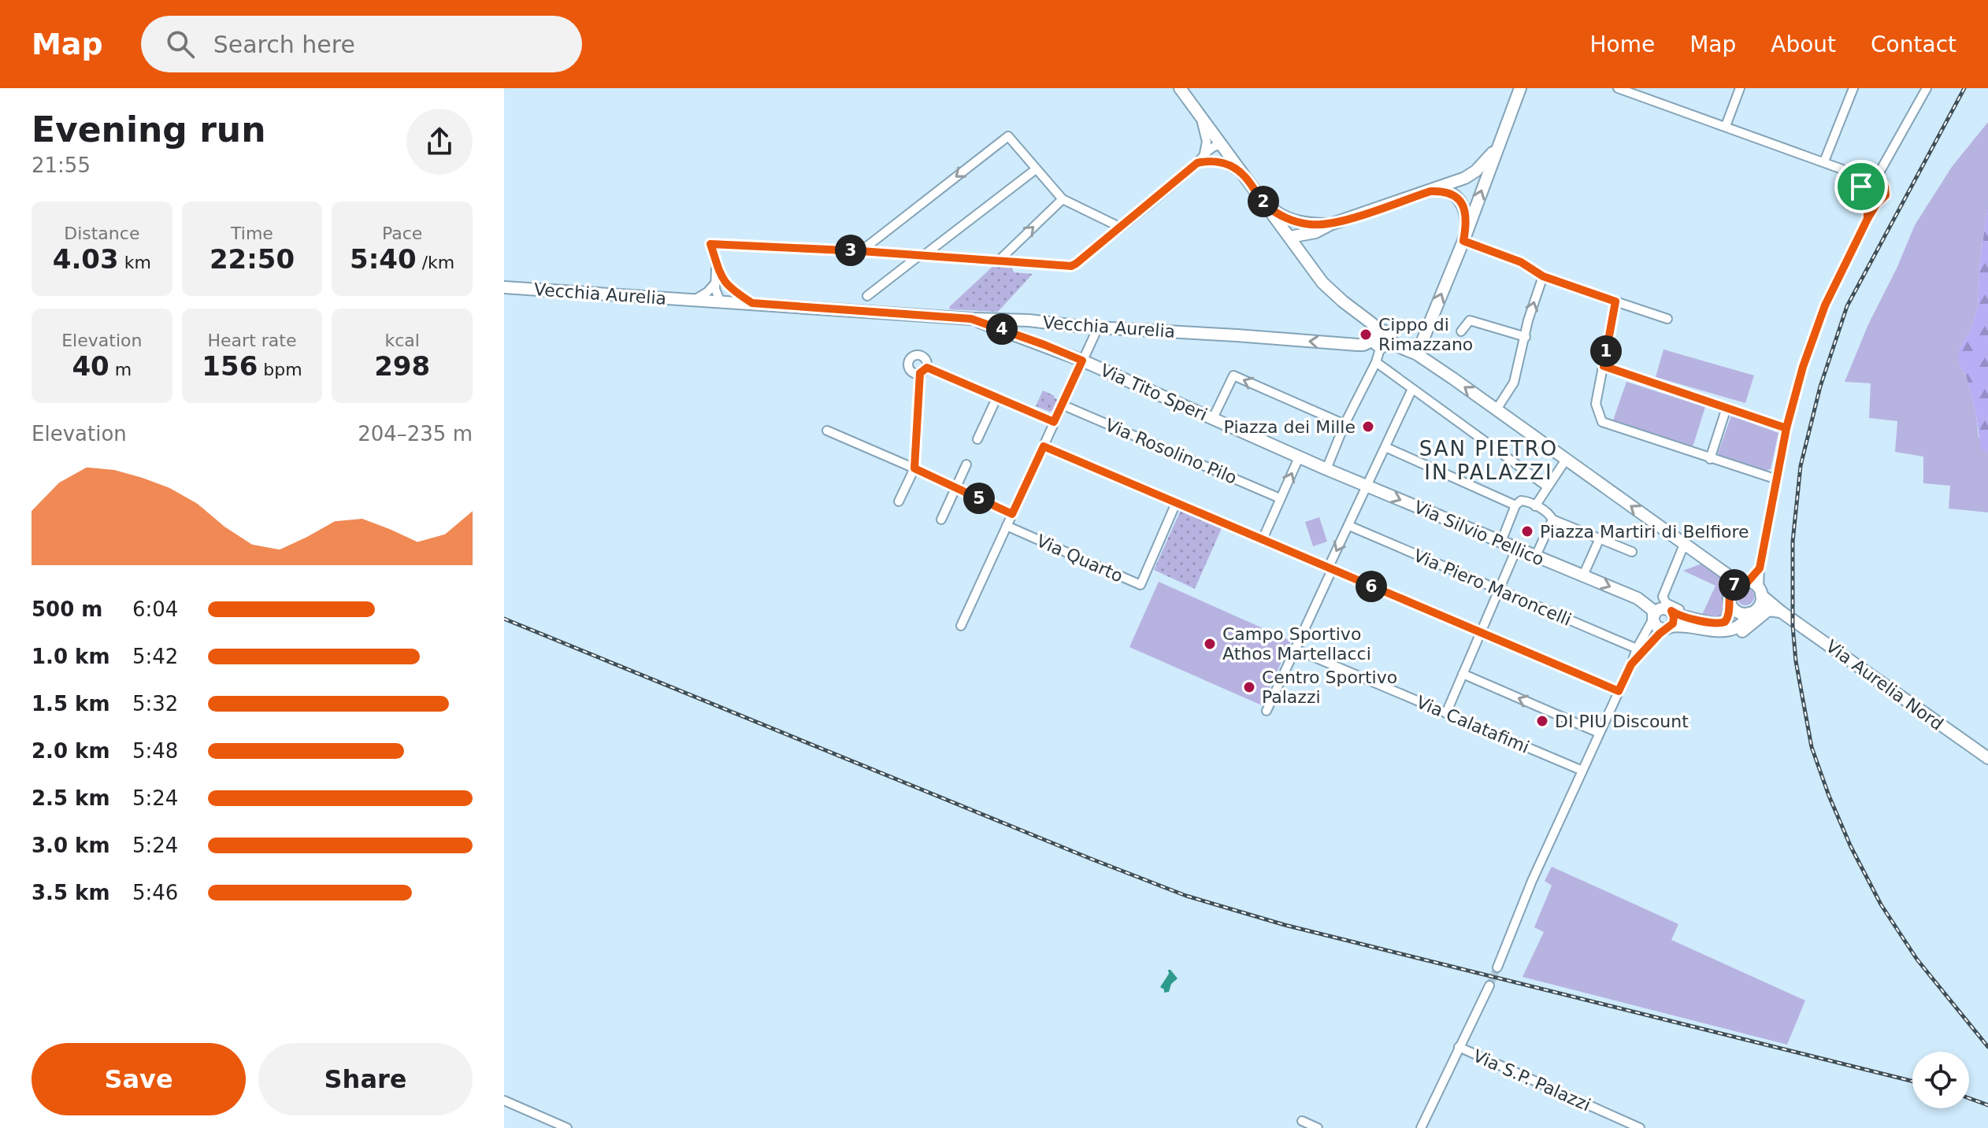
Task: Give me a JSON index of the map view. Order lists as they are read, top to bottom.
{
  "streets": {
    "main road": [
      "Vecchia Aurelia",
      "Via Tito Speri",
      "Via Silvio Pellico",
      "Via Aurelia Nord"
    ],
    "street": [
      "Via Rosolino Pilo",
      "Via Quarto",
      "Via Piero Maroncelli",
      "Via Calatafimi",
      "Via S.P. Palazzi"
    ]
  },
  "crossings": [
    ["Vecchia Aurelia", "Via Tito Speri"],
    ["Via Tito Speri", "Via Silvio Pellico"]
  ],
  "districts": ["SAN PIETRO IN PALAZZI"],
  "places": [
    "Cippo di Rimazzano",
    "Piazza dei Mille",
    "Piazza Martiri di Belfiore",
    "Campo Sportivo Athos Martellacci",
    "Centro Sportivo Palazzi",
    "DI PIU Discount"
  ],
  "page": {
    "header": "Map",
    "search": "Search here",
    "nav": [
      "Home",
      "Map",
      "About",
      "Contact"
    ],
    "heading": ["Evening run", "21:55"],
    "pins": [
      "2",
      "3",
      "4",
      "1",
      "5",
      "7",
      "6"
    ],
    "stats": [
      ["Distance", "4.03 km"],
      ["Time", "22:50"],
      ["Pace", "5:40 /km"],
      ["Elevation", "40 m"],
      ["Heart rate", "156 bpm"],
      ["kcal", "298"]
    ],
    "chart": ["Elevation", "204–235 m"],
    "list": [
      {
        "name": "500 m",
        "note": "6:04"
      },
      {
        "name": "1.0 km",
        "note": "5:42"
      },
      {
        "name": "1.5 km",
        "note": "5:32"
      },
      {
        "name": "2.0 km",
        "note": "5:48"
      },
      {
        "name": "2.5 km",
        "note": "5:24"
      },
      {
        "name": "3.0 km",
        "note": "5:24"
      },
      {
        "name": "3.5 km",
        "note": "5:46"
      }
    ],
    "buttons": ["Save", "Share"]
  }
}
